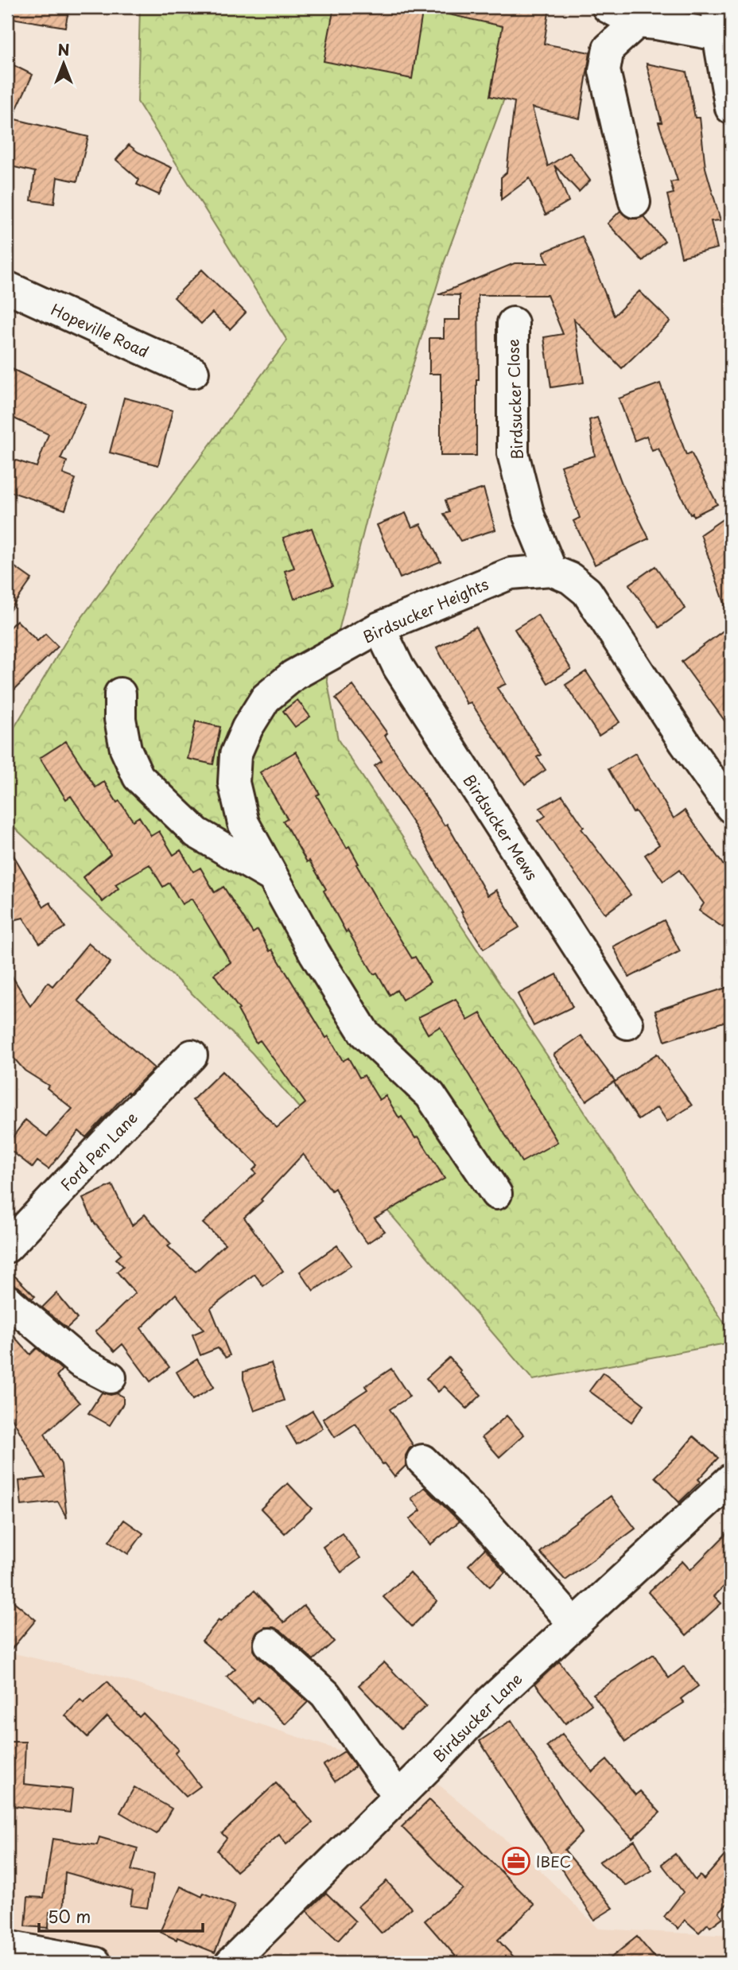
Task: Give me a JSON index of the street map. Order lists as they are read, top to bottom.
{
  "streets": {
    "street": [
      "Hopeville Road",
      "Birdsucker Close",
      "Birdsucker Heights",
      "Birdsucker Mews",
      "Ford Pen Lane",
      "Birdsucker Lane"
    ]
  },
  "crossings": [
    ["Birdsucker Close", "Birdsucker Heights"],
    ["Birdsucker Heights", "Birdsucker Mews"]
  ],
  "places": {
    "office": ["IBEC"]
  },
  "scale_bar": "50 m",
  "north": "top"
}
